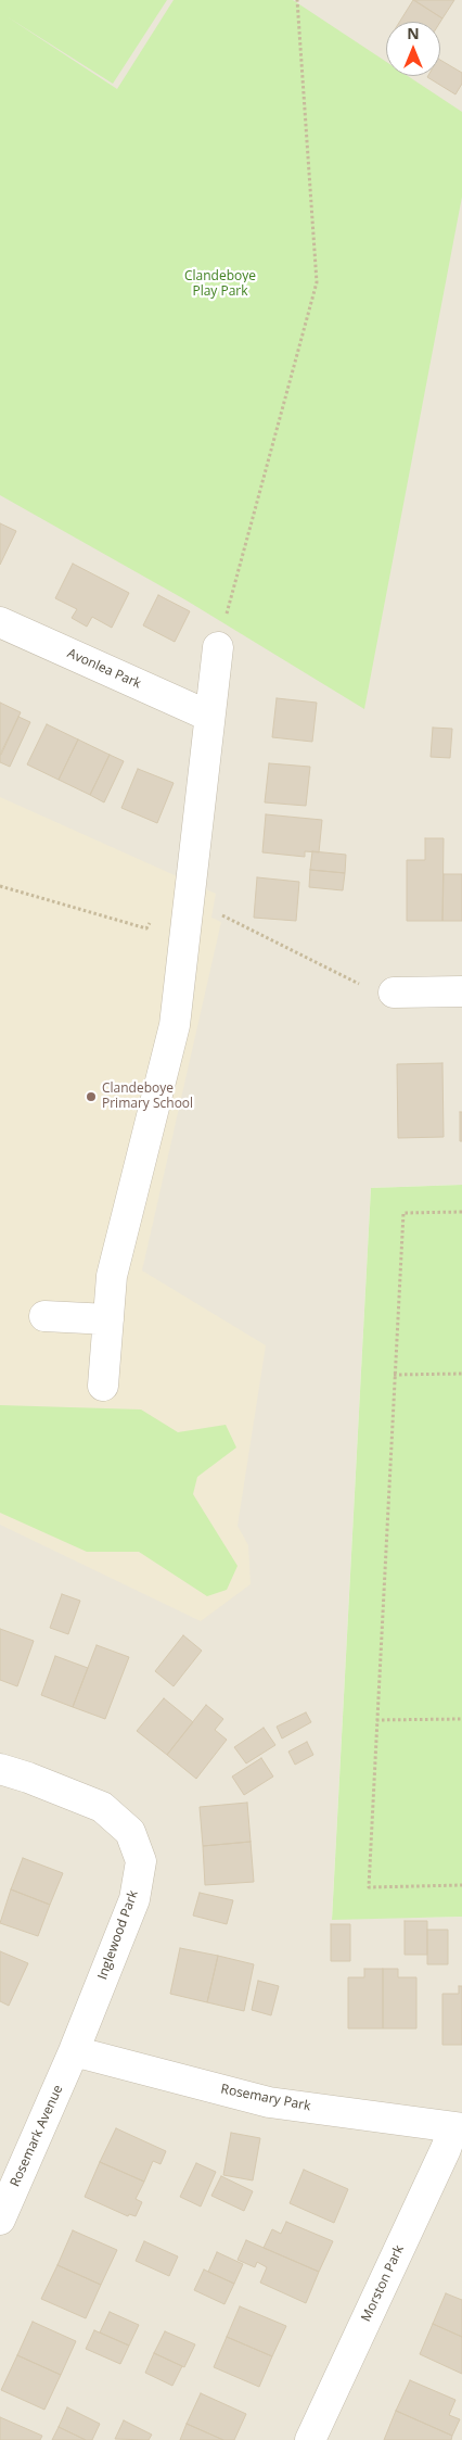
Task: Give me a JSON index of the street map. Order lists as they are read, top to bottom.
{
  "streets": {
    "street": [
      "Avonlea Park",
      "Inglewood Park",
      "Rosemary Park",
      "Rosemark Avenue",
      "Morston Park"
    ]
  },
  "crossings": [
    ["Inglewood Park", "Rosemary Park"],
    ["Inglewood Park", "Rosemark Avenue"],
    ["Rosemary Park", "Rosemark Avenue"],
    ["Rosemary Park", "Morston Park"]
  ],
  "parks": ["Clandeboye Play Park"],
  "places": ["Clandeboye Primary School"],
  "north": "top"
}
